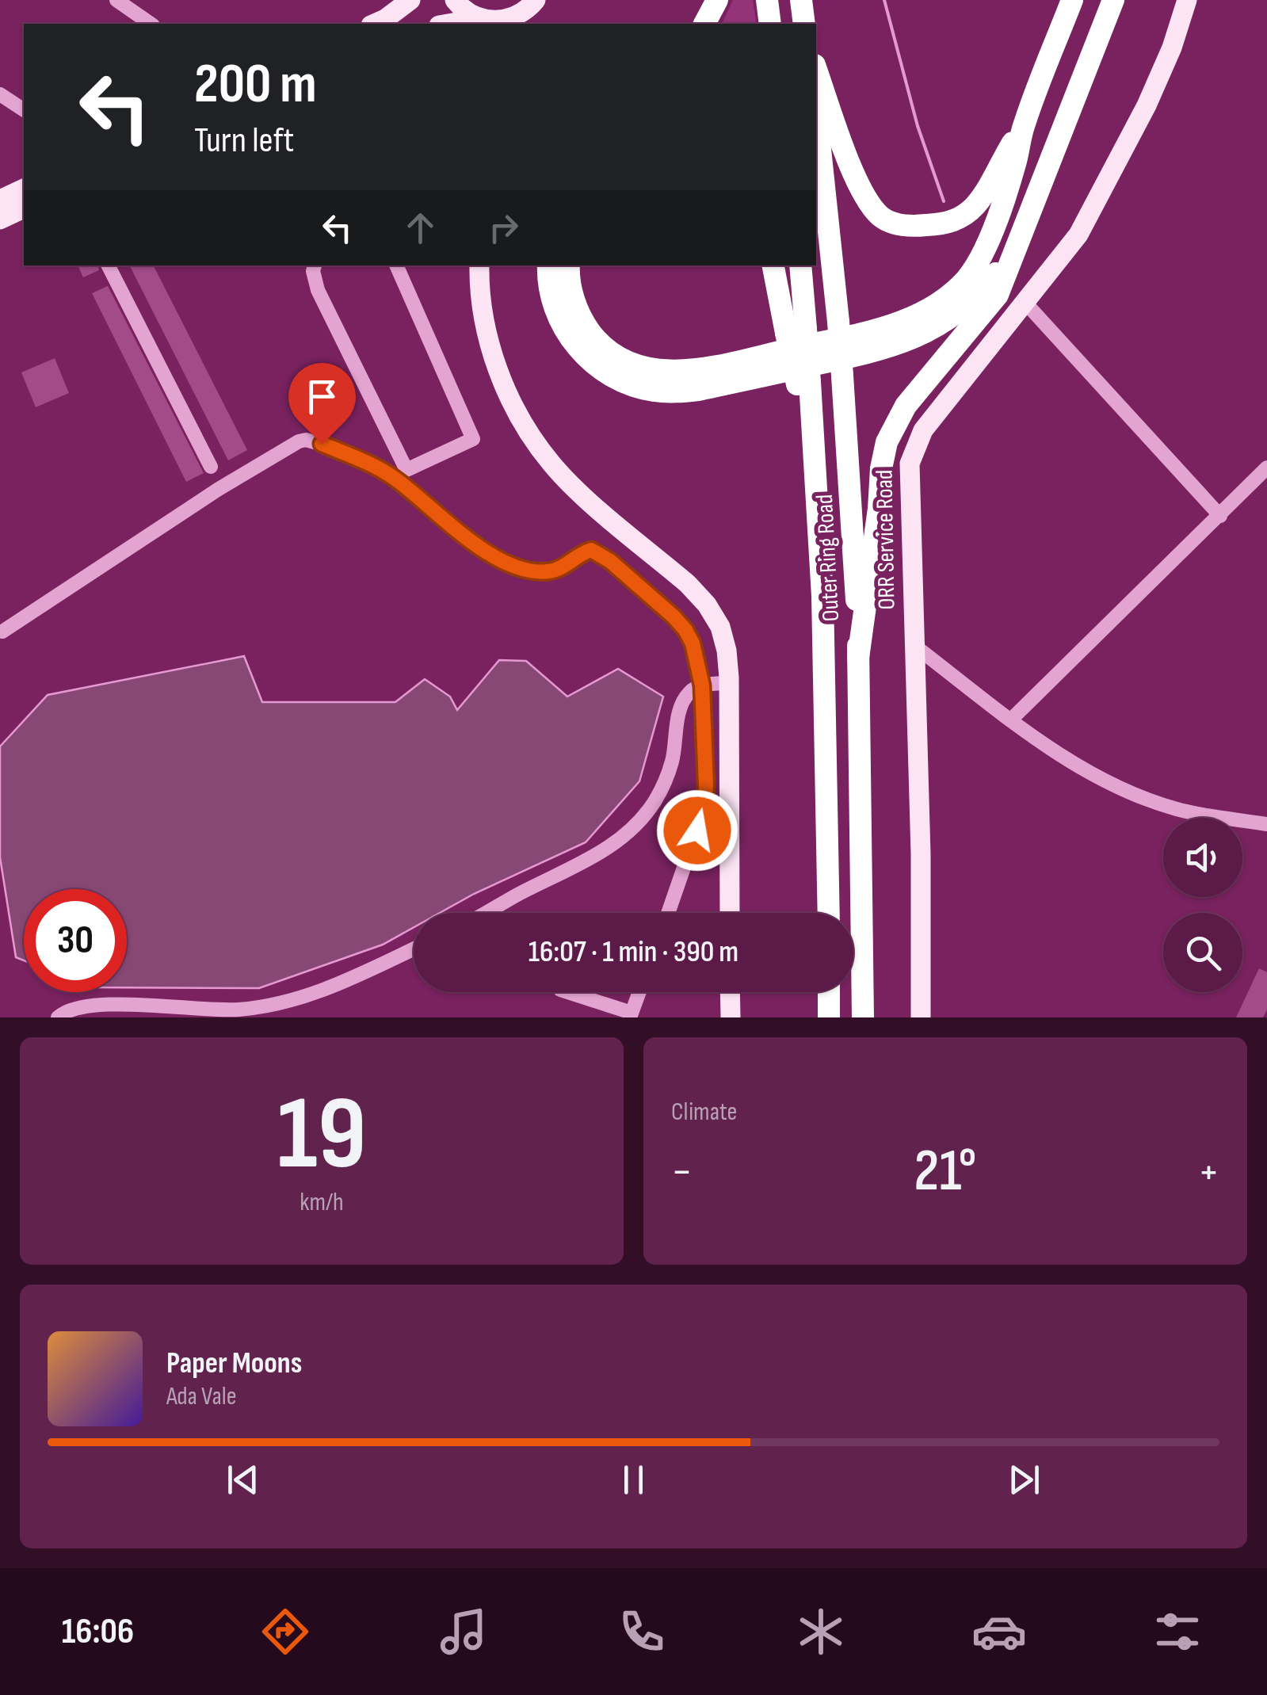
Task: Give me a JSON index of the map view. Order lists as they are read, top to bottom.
{
  "streets": {
    "highway": ["Outer Ring Road"],
    "main road": ["ORR Service Road"]
  },
  "page": {
    "turn": ["200 m", "Turn left"],
    "limit": "30",
    "trip": "16:07 · 1 min · 390 m",
    "tile": [
      ["19", "km/h"],
      "Climate"
    ],
    "heat": ["−", "21°", "+"],
    "song": ["Paper Moons", "Ada Vale"],
    "tabs": "16:06"
  }
}
